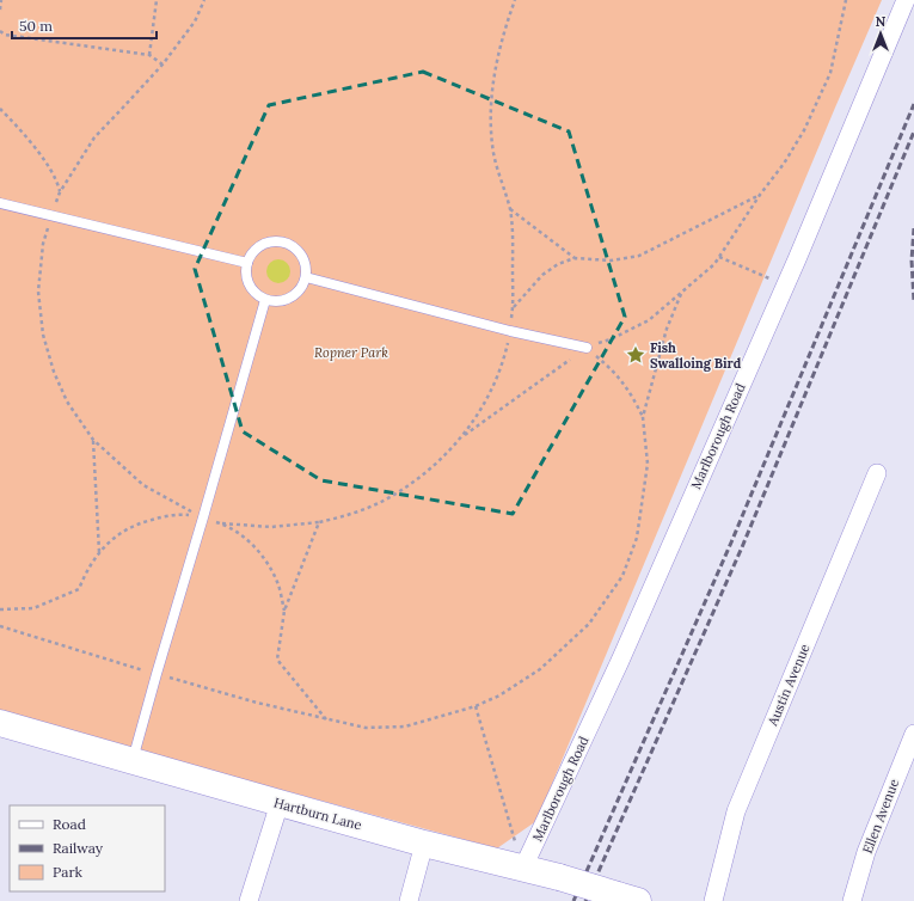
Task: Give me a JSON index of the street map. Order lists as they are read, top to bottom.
{
  "streets": {
    "main road": ["Hartburn Lane"],
    "street": ["Marlborough Road", "Austin Avenue", "Ellen Avenue"]
  },
  "crossings": [
    ["Marlborough Road", "Hartburn Lane"]
  ],
  "parks": ["Ropner Park"],
  "places": {
    "place": ["Fish Swalloing Bird"]
  },
  "legend": ["Road", "Railway", "Park"],
  "scale_bar": "50 m",
  "north": "top"
}
